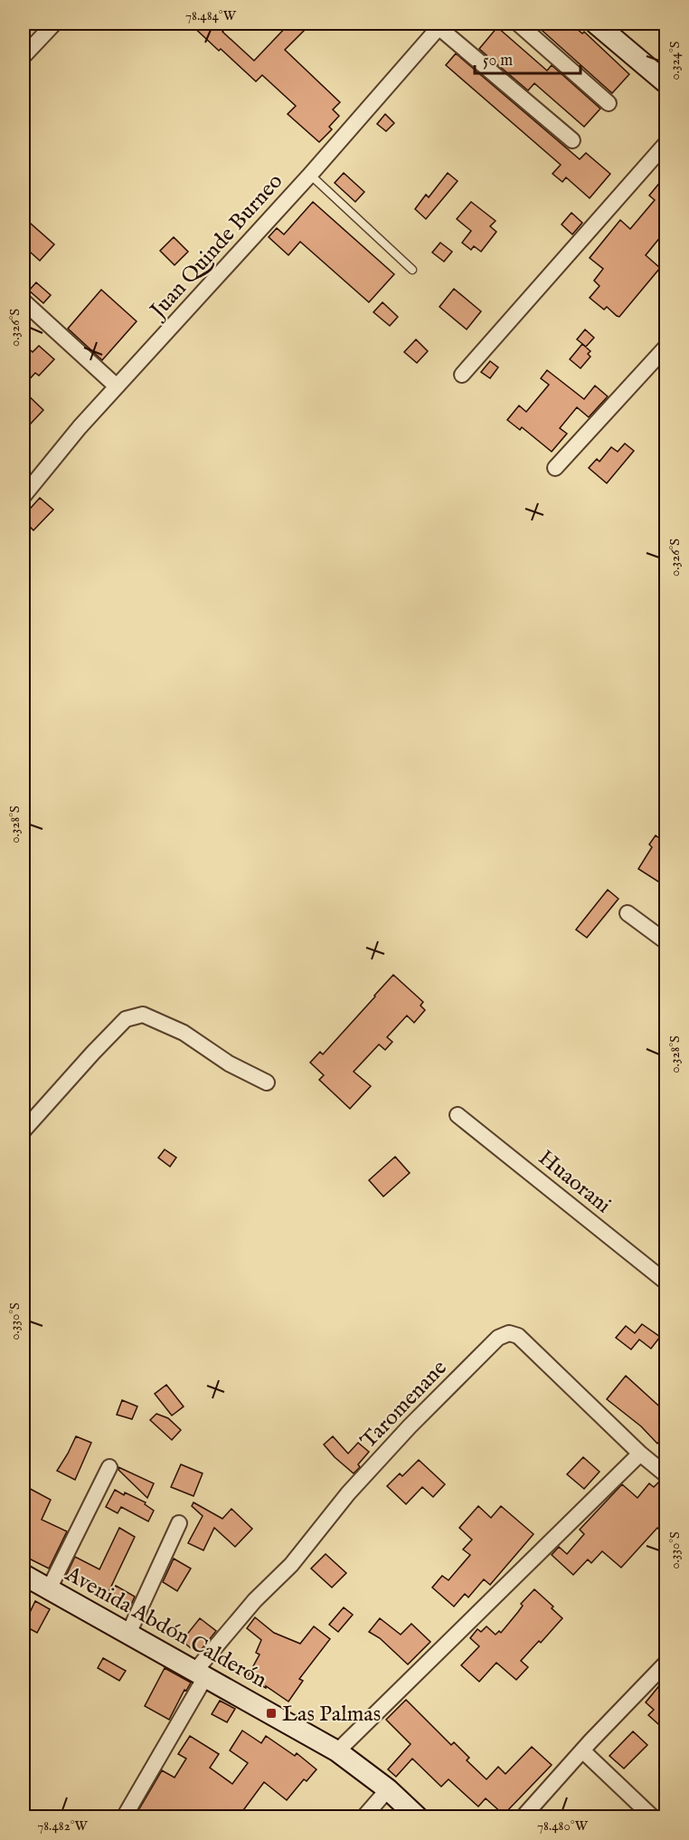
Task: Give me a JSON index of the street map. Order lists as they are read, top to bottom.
{
  "streets": {
    "street": [
      "Juan Quinde Burneo",
      "Huaorani",
      "Taromenane",
      "Avenida Abdón Calderón"
    ]
  },
  "crossings": [
    ["Taromenane", "Avenida Abdón Calderón"]
  ],
  "places": {
    "transit": ["Las Palmas"]
  },
  "scale_bar": "50 m",
  "coordinates": [
    "78.484°W",
    "0.324°S",
    "0.326°S",
    "0.328°S",
    "0.330°S",
    "78.482°W",
    "78.480°W"
  ]
}
